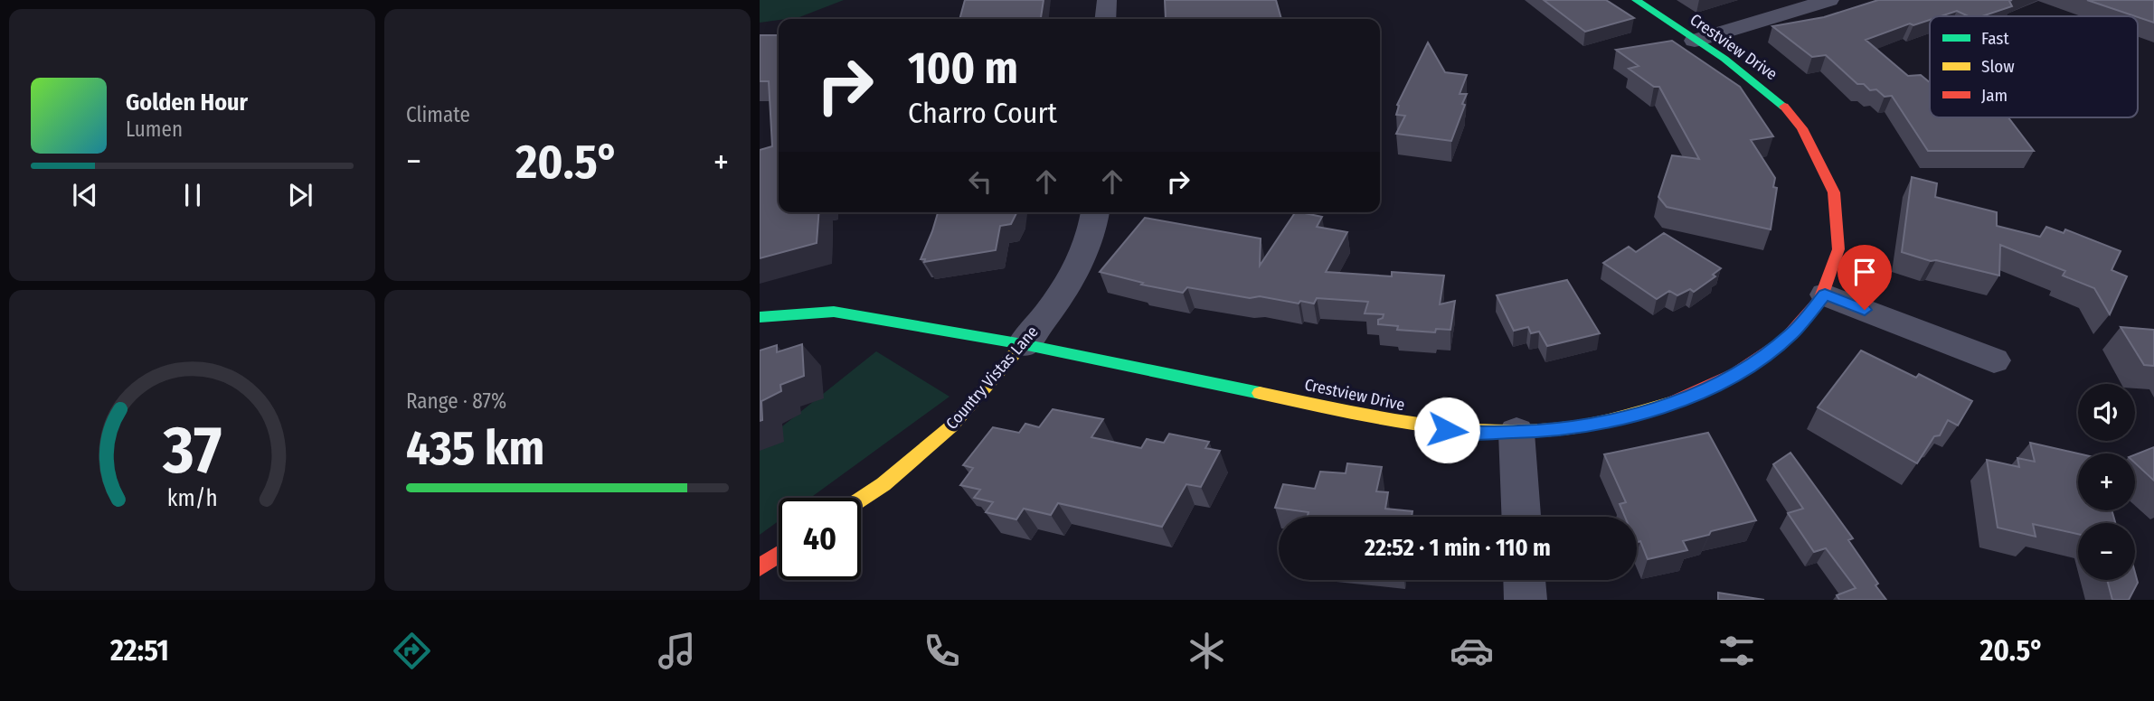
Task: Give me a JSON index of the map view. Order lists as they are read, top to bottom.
{
  "streets": {
    "street": ["Crestview Drive", "Country Vistas Lane"]
  },
  "crossings": [
    ["Crestview Drive", "Country Vistas Lane"]
  ],
  "legend": ["Fast", "Slow", "Jam"],
  "page": {
    "tile": [
      "Climate",
      ["Range · 87%", "435 km"]
    ],
    "turn": ["100 m", "Charro Court"],
    "song": ["Golden Hour", "Lumen"],
    "heat": ["−", "20.5°", "+"],
    "map_buttons": ["+", "−"],
    "limit": "40",
    "trip": "22:52 · 1 min · 110 m",
    "tabs": ["22:51", "20.5°"],
    "gauge": ["37", "km/h"]
  }
}
